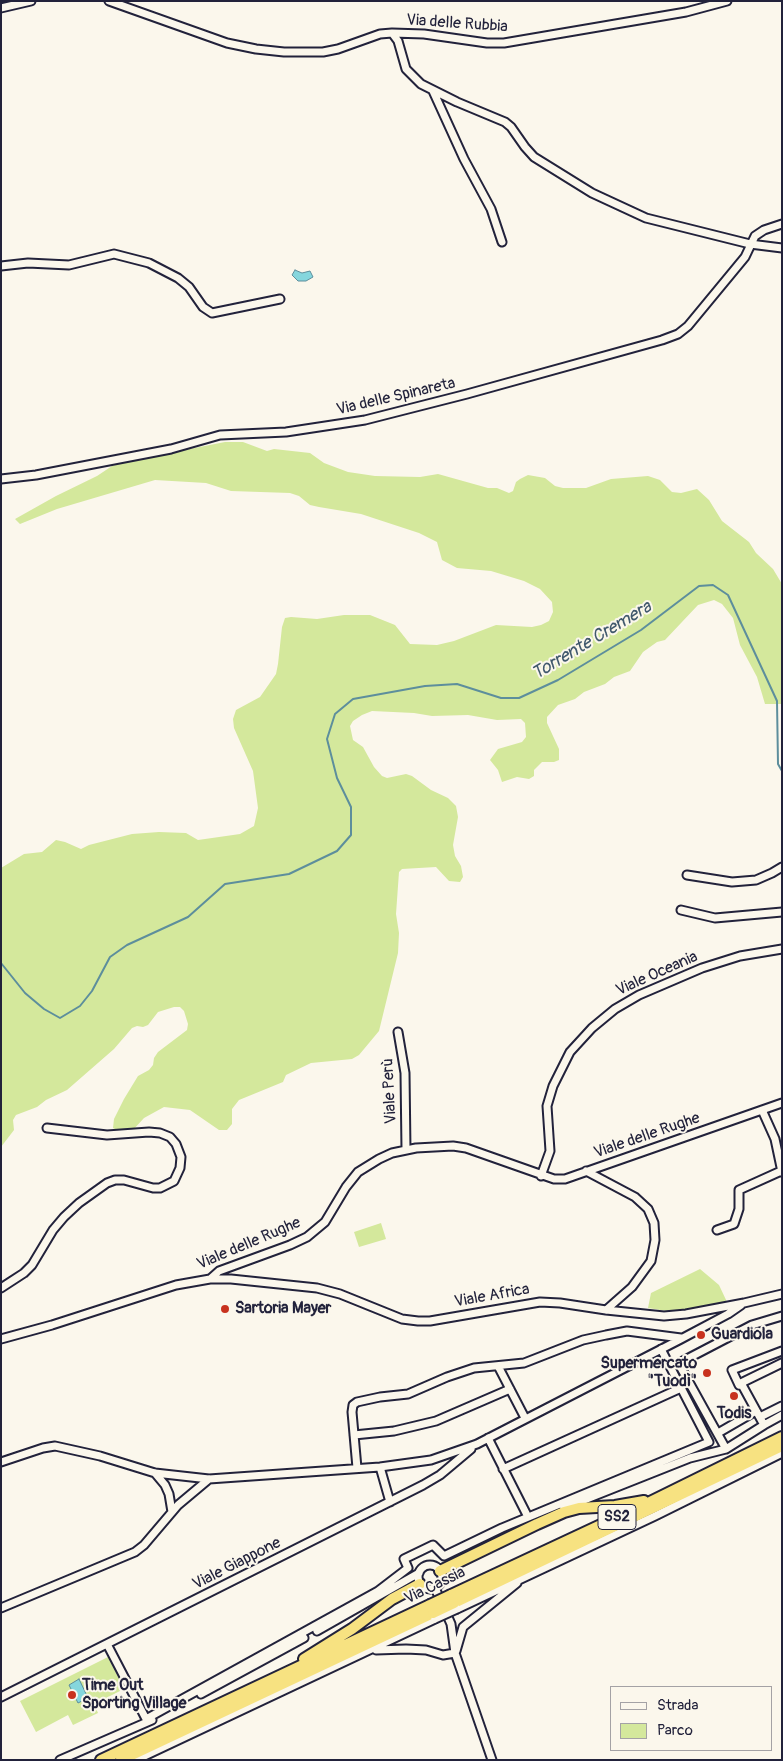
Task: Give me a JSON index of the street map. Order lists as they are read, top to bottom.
{
  "streets": {
    "highway": ["SS2", "Via Cassia"],
    "street": [
      "Via delle Rubbia",
      "Via delle Spinareta",
      "Viale Oceania",
      "Viale Perù",
      "Viale delle Rughe",
      "Viale Africa",
      "Viale Giappone"
    ]
  },
  "crossings": [
    ["Viale Oceania", "Viale delle Rughe"],
    ["Viale Perù", "Viale delle Rughe"],
    ["Viale delle Rughe", "Viale Africa"],
    ["Viale Africa", "Viale Giappone"]
  ],
  "water": ["Torrente Cremera"],
  "places": [
    "Sartoria Mayer",
    "Guardiola",
    "Supermercato \"Tuodì\"",
    "Todis",
    "Time Out Sporting Village"
  ],
  "legend": ["Strada", "Parco"]
}
